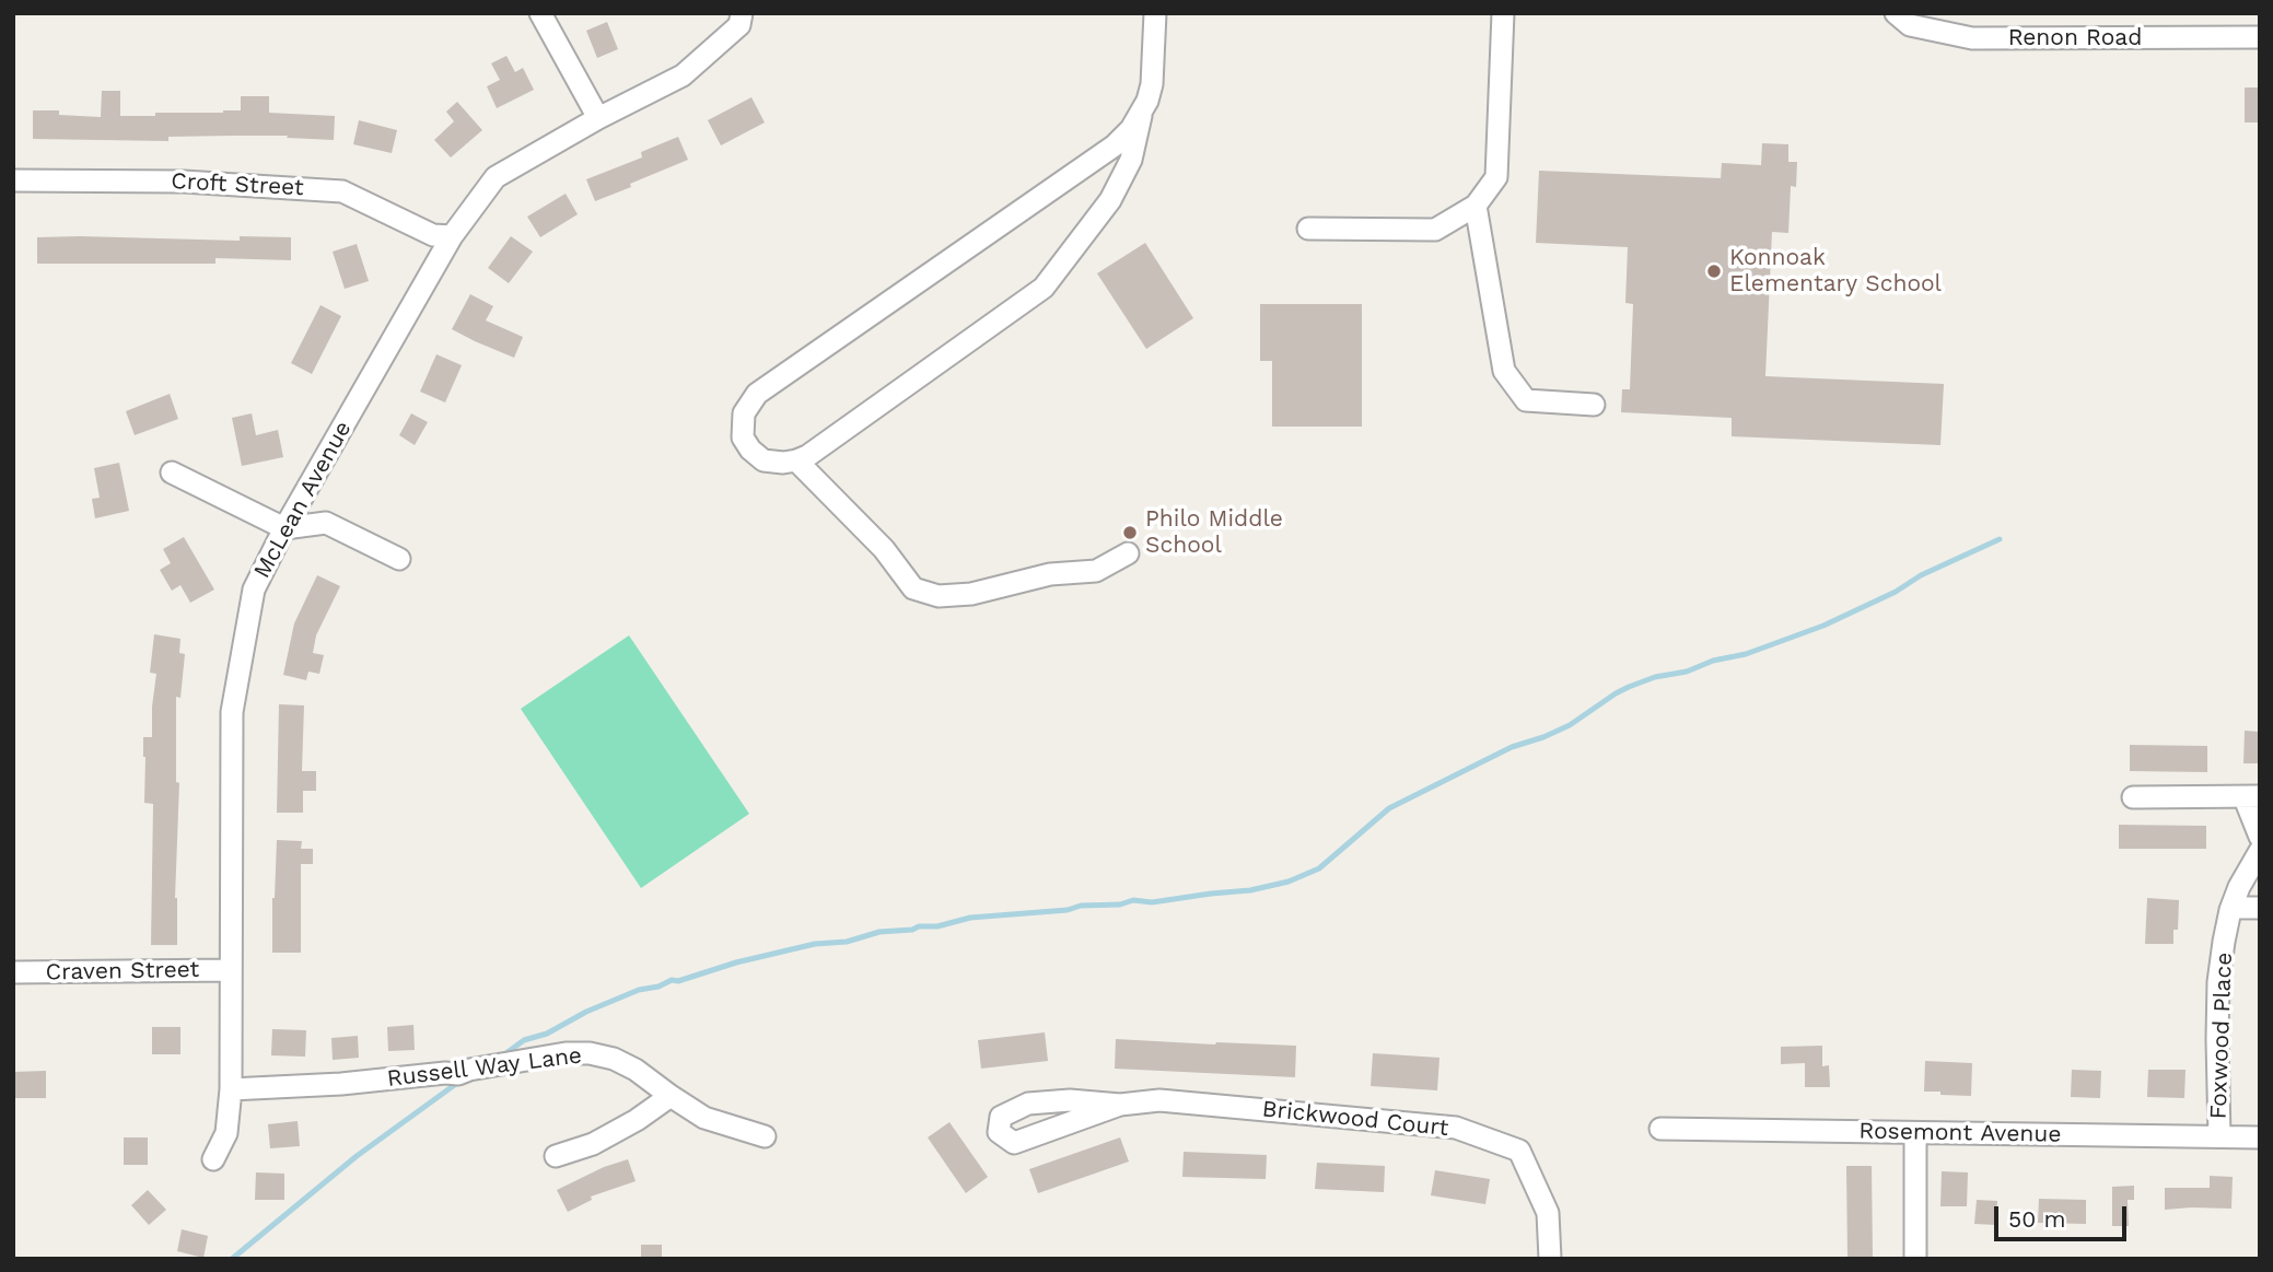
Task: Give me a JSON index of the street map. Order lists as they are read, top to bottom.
{
  "streets": {
    "street": [
      "Renon Road",
      "Croft Street",
      "McLean Avenue",
      "Craven Street",
      "Foxwood Place",
      "Russell Way Lane",
      "Brickwood Court",
      "Rosemont Avenue"
    ]
  },
  "crossings": [
    ["Croft Street", "McLean Avenue"],
    ["McLean Avenue", "Craven Street"],
    ["McLean Avenue", "Russell Way Lane"],
    ["Foxwood Place", "Rosemont Avenue"]
  ],
  "places": ["Konnoak Elementary School", "Philo Middle School"],
  "scale_bar": "50 m"
}
